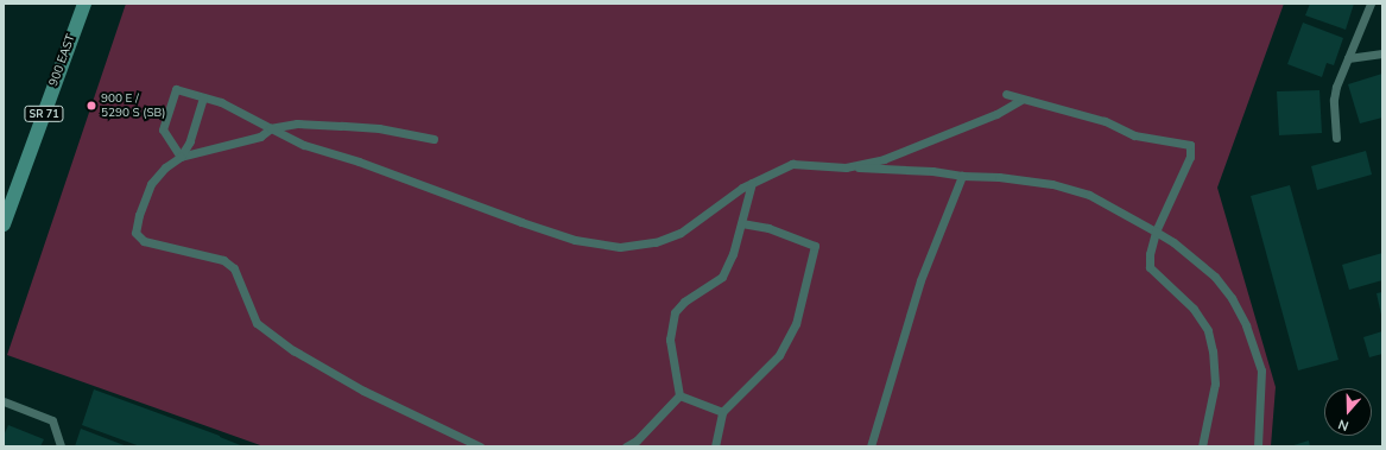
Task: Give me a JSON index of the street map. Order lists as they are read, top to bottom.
{
  "streets": {
    "main road": ["900 EAST", "SR 71"]
  },
  "places": ["900 E / 5290 S (SB)"],
  "north": "bottom"
}
